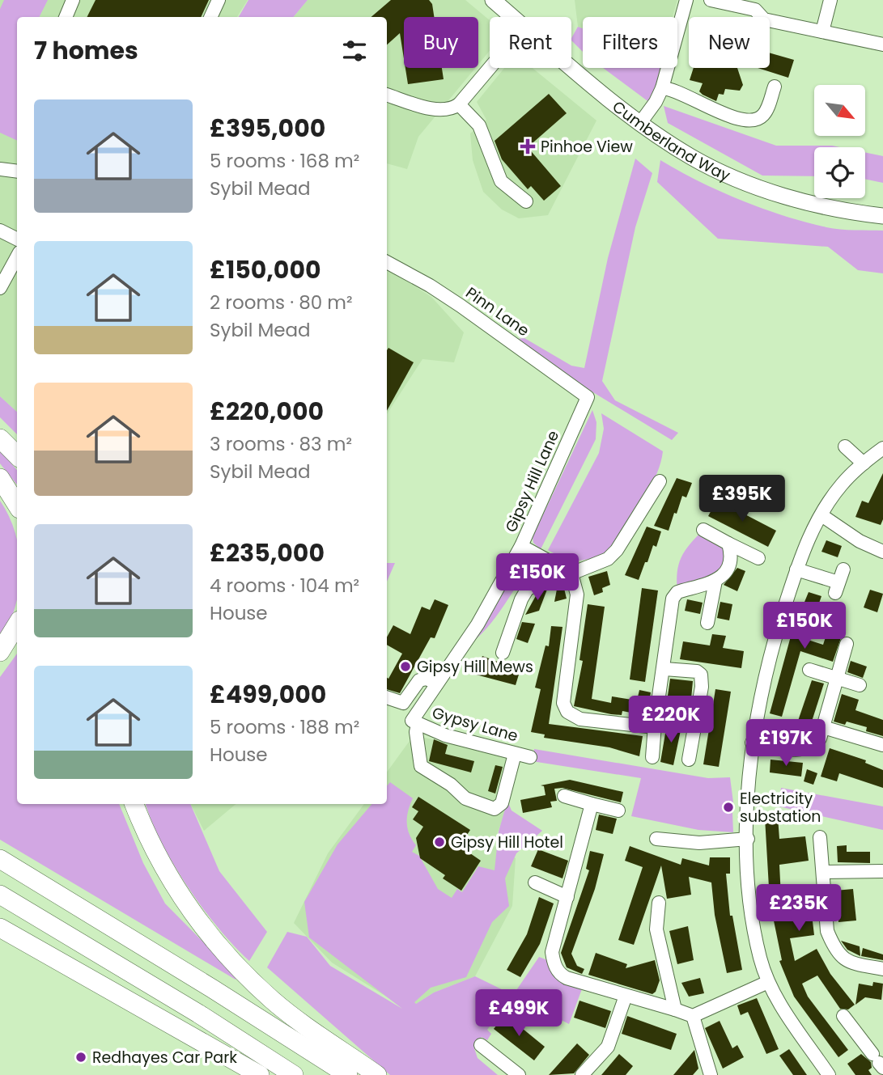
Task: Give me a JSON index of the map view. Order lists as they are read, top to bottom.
{
  "streets": {
    "main road": ["Cumberland Way"],
    "street": ["Pinn Lane", "Gipsy Hill Lane", "Gypsy Lane"]
  },
  "crossings": [
    ["Pinn Lane", "Gipsy Hill Lane"],
    ["Gipsy Hill Lane", "Gypsy Lane"]
  ],
  "places": {
    "health": ["Pinhoe View"],
    "other": [
      "Gipsy Hill Mews",
      "Electricity substation",
      "Gipsy Hill Hotel",
      "Redhayes Car Park"
    ]
  },
  "north": "bottom right",
  "page": {
    "chip": [
      "Buy",
      "Rent",
      "Filters",
      "New"
    ],
    "heading": "7 homes",
    "list": [
      {
        "name": "£395,000",
        "note": "5 rooms · 168 m² · Sybil Mead"
      },
      {
        "name": "£150,000",
        "note": "2 rooms · 80 m² · Sybil Mead"
      },
      {
        "name": "£220,000",
        "note": "3 rooms · 83 m² · Sybil Mead"
      },
      {
        "name": "£235,000",
        "note": "4 rooms · 104 m² · House"
      },
      {
        "name": "£499,000",
        "note": "5 rooms · 188 m² · House"
      }
    ],
    "price": [
      "£395K",
      "£150K",
      "£150K",
      "£220K",
      "£197K",
      "£235K",
      "£499K"
    ]
  }
}
